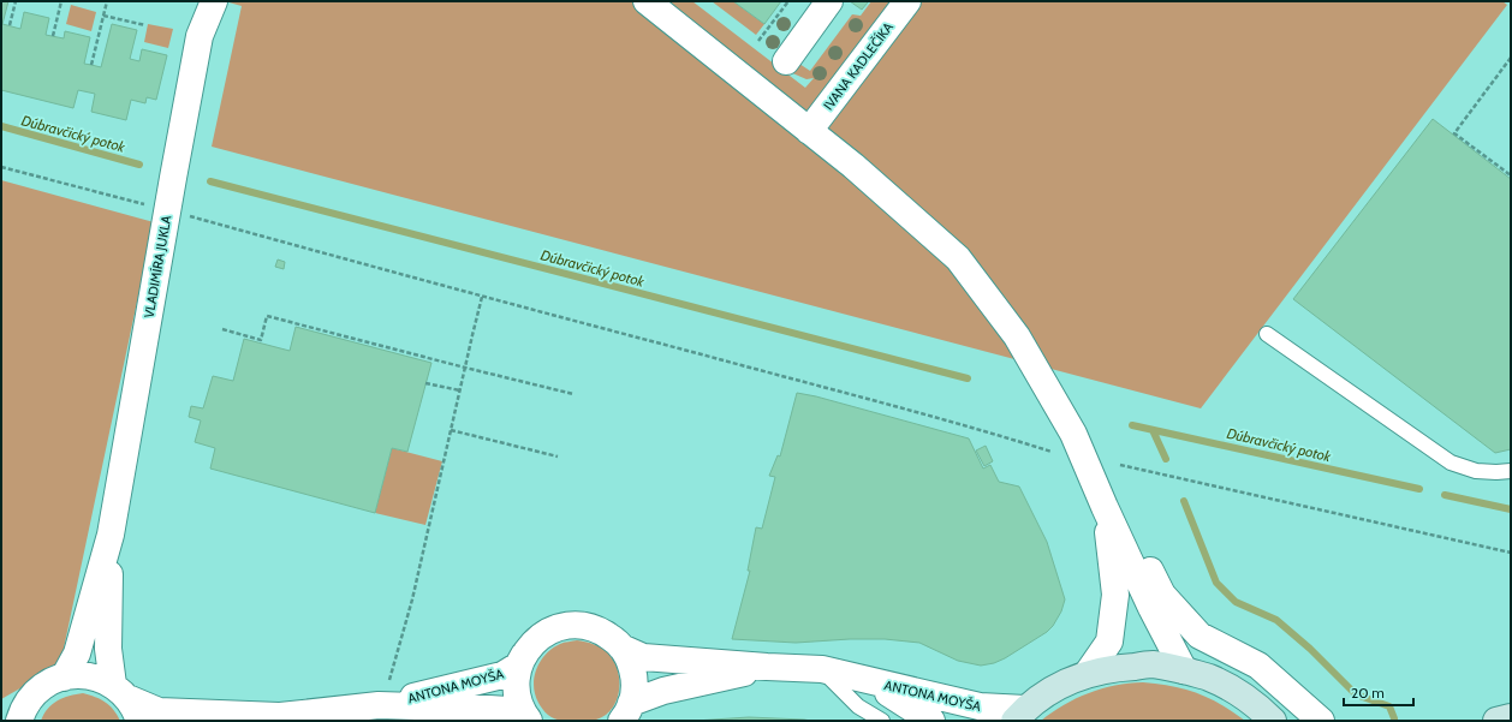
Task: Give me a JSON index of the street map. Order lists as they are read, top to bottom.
{
  "streets": {
    "street": ["IVANA KADLEČÍKA", "VLADIMÍRA JUKLA", "ANTONA MOYŠA"]
  },
  "crossings": [
    ["VLADIMÍRA JUKLA", "ANTONA MOYŠA"]
  ],
  "water": ["Dúbravčický potok"],
  "scale_bar": "20 m"
}
